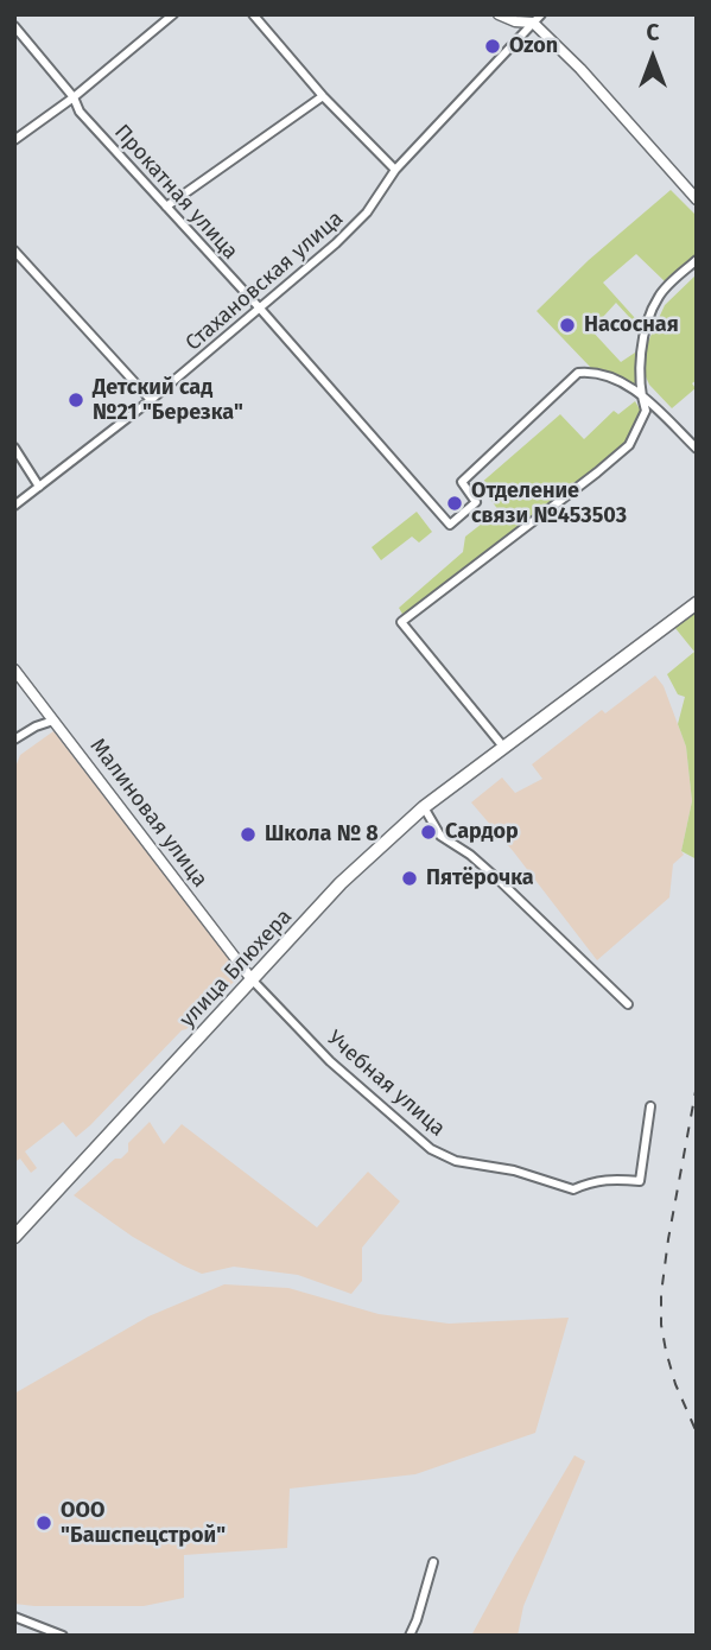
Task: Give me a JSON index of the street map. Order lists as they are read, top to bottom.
{
  "streets": {
    "main road": ["улица Блюхера"],
    "street": [
      "Прокатная улица",
      "Стахановская улица",
      "Малиновая улица",
      "Учебная улица"
    ]
  },
  "crossings": [
    ["Прокатная улица", "Стахановская улица"],
    ["Малиновая улица", "улица Блюхера"],
    ["Малиновая улица", "Учебная улица"],
    ["улица Блюхера", "Учебная улица"]
  ],
  "places": [
    "Ozon",
    "Насосная",
    "Детский сад №21 \"Березка\"",
    "Отделение связи №453503",
    "Сардор",
    "Школа № 8",
    "Пятёрочка",
    "ООО \"Башспецстрой\""
  ],
  "north": "top"
}
